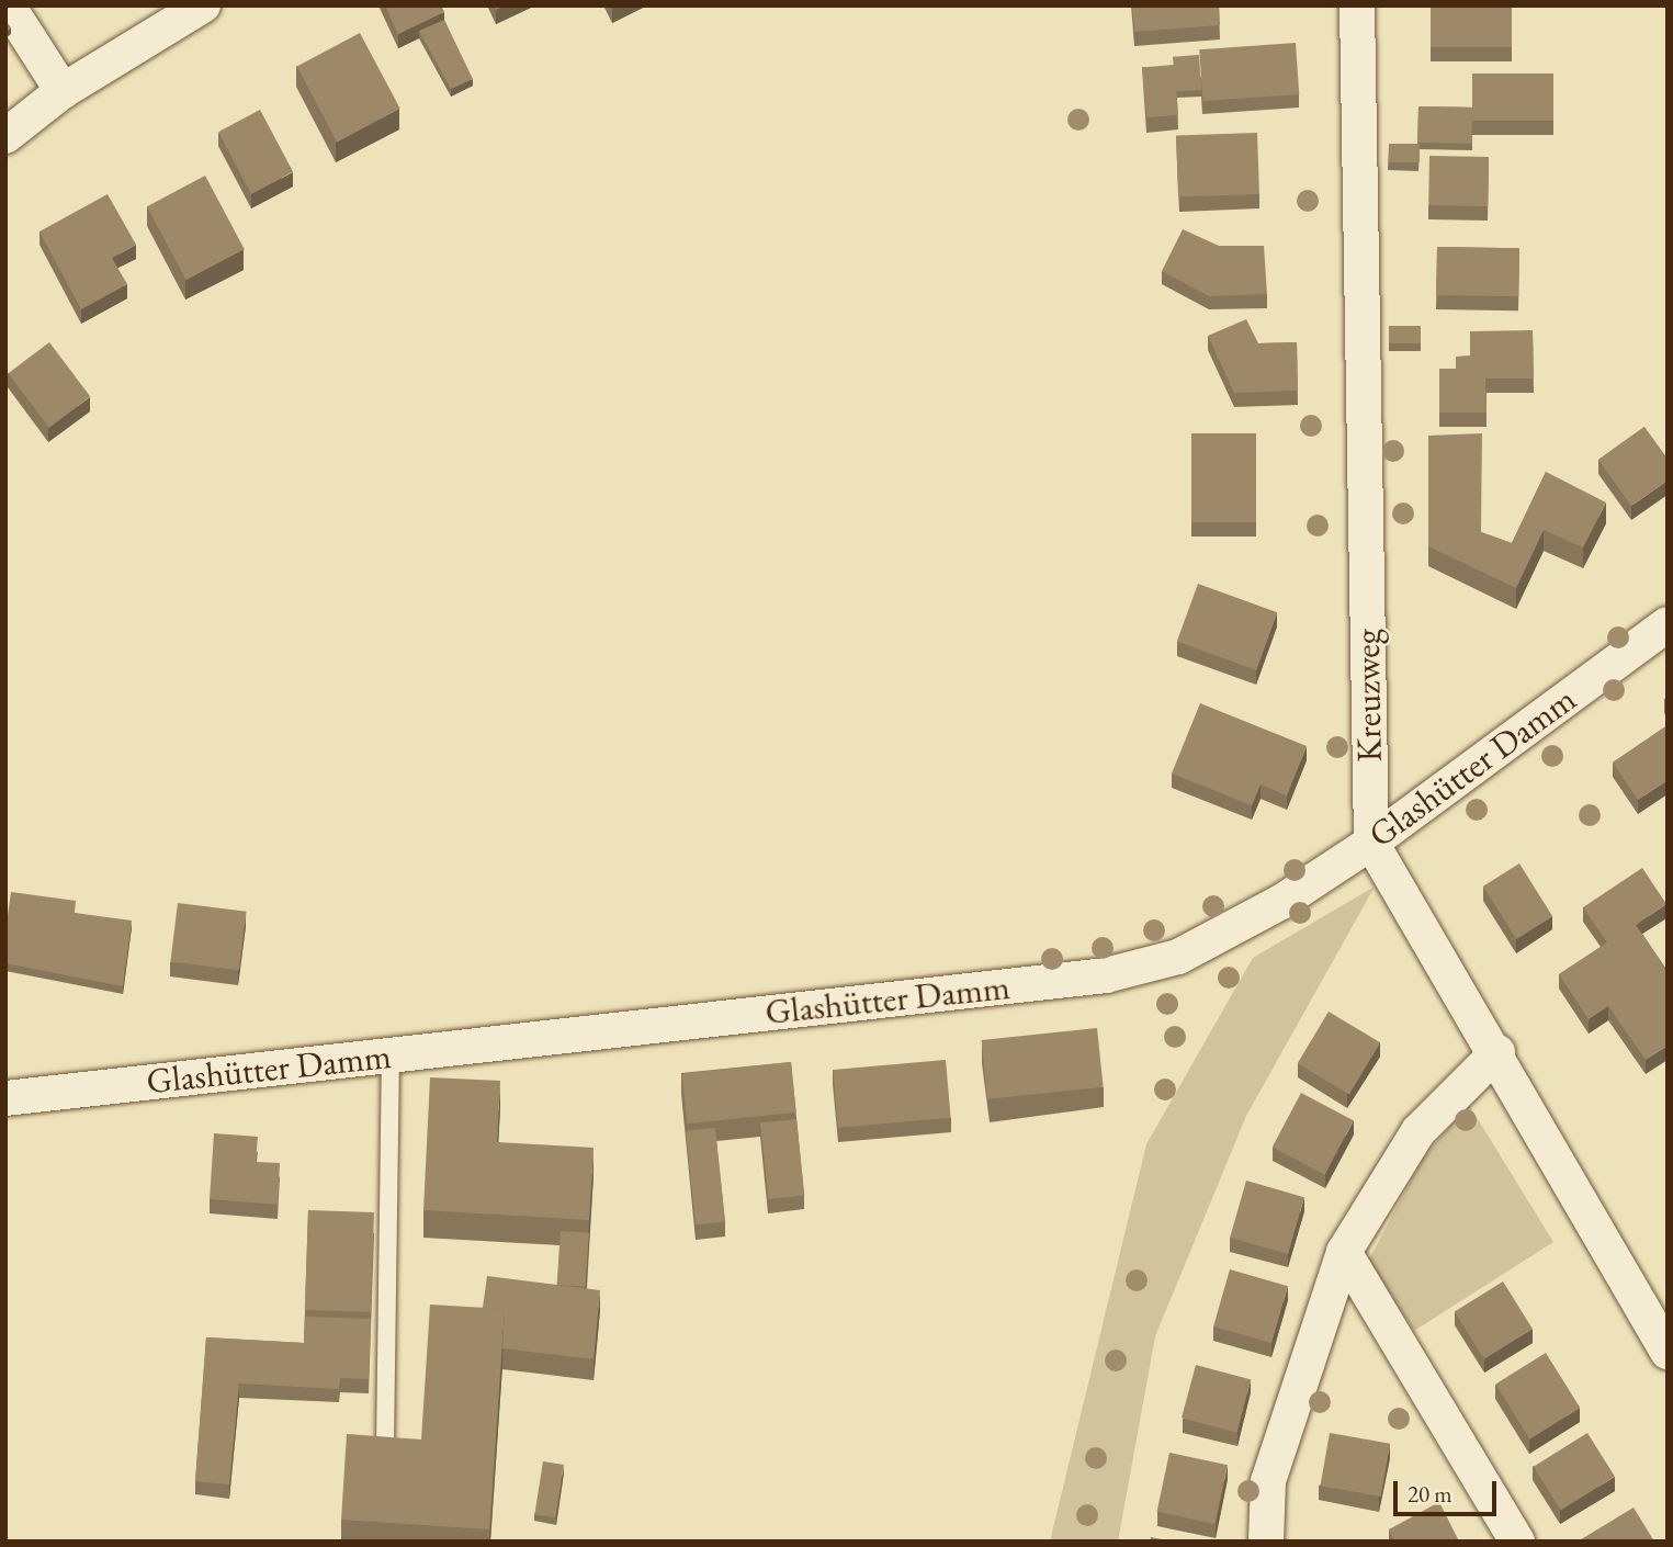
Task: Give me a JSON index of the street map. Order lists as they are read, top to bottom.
{
  "streets": {
    "street": ["Kreuzweg", "Glashütter Damm"]
  },
  "crossings": [
    ["Kreuzweg", "Glashütter Damm"]
  ],
  "scale_bar": "20 m"
}
